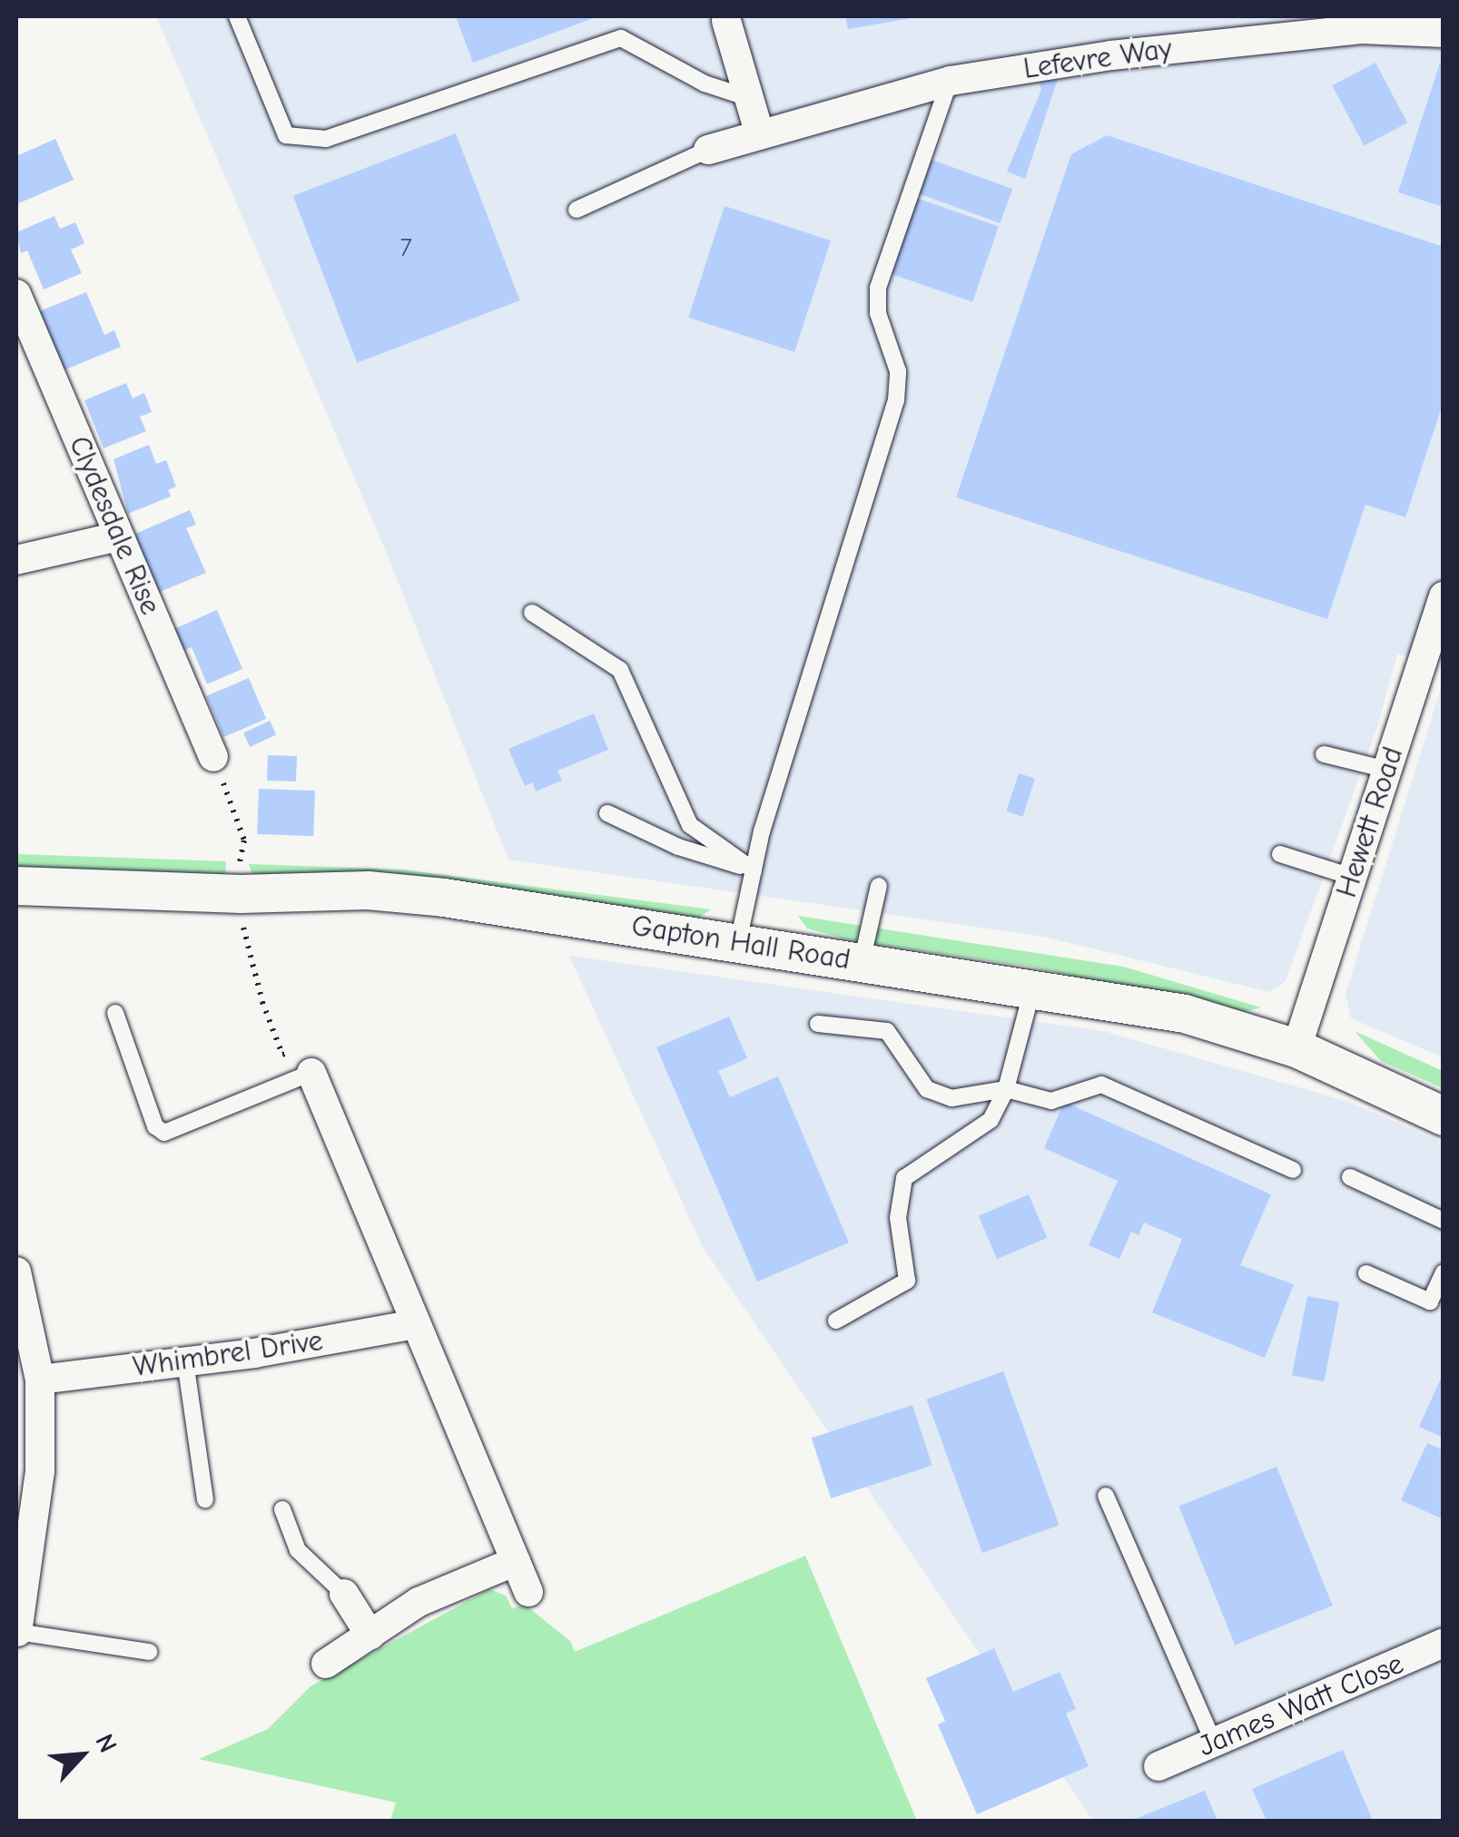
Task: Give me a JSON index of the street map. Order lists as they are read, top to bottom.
{
  "streets": {
    "street": [
      "Lefevre Way",
      "Clydesdale Rise",
      "Hewett Road",
      "Gapton Hall Road",
      "Whimbrel Drive",
      "James Watt Close"
    ]
  },
  "crossings": [
    ["Hewett Road", "Gapton Hall Road"]
  ],
  "house_numbers": ["7"],
  "north": "top right"
}
